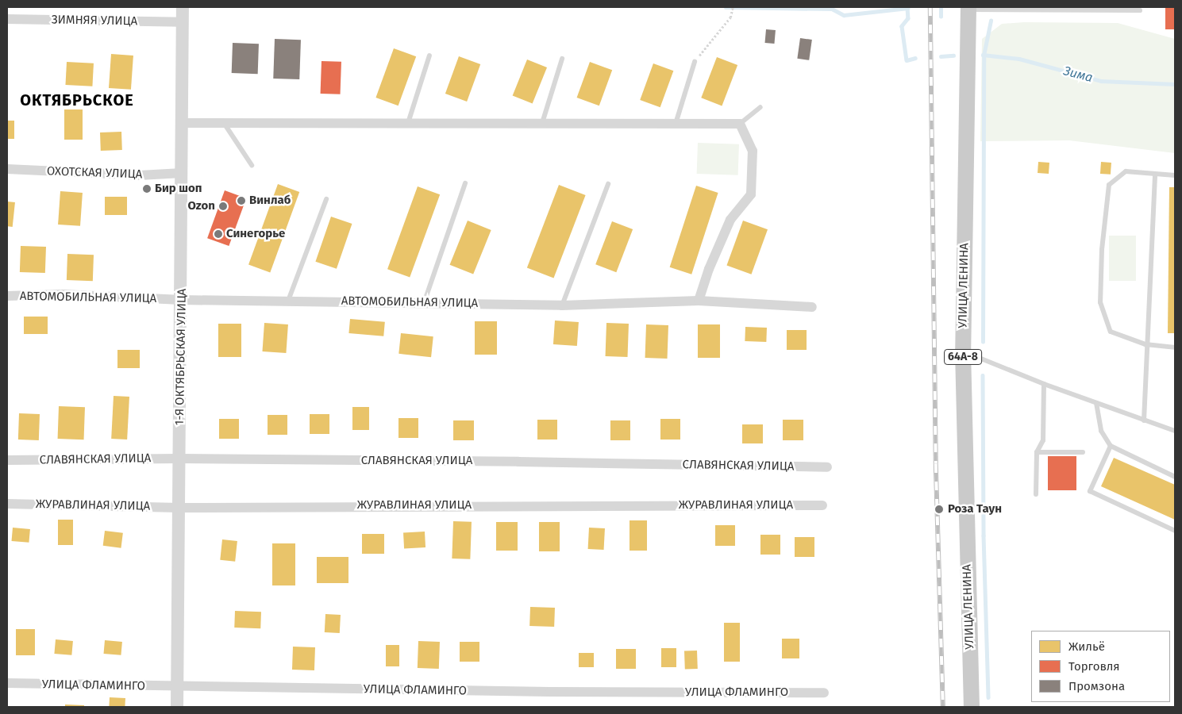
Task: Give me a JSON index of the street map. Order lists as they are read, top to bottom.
{
  "streets": {
    "main road": ["УЛИЦА ЛЕНИНА", "64А-8"],
    "street": [
      "ЗИМНЯЯ УЛИЦА",
      "ОХОТСКАЯ УЛИЦА",
      "АВТОМОБИЛЬНАЯ УЛИЦА",
      "1-Я ОКТЯБРЬСКАЯ УЛИЦА",
      "СЛАВЯНСКАЯ УЛИЦА",
      "ЖУРАВЛИНАЯ УЛИЦА",
      "УЛИЦА ФЛАМИНГО"
    ]
  },
  "crossings": [
    ["ЗИМНЯЯ УЛИЦА", "1-Я ОКТЯБРЬСКАЯ УЛИЦА"],
    ["ОХОТСКАЯ УЛИЦА", "1-Я ОКТЯБРЬСКАЯ УЛИЦА"],
    ["АВТОМОБИЛЬНАЯ УЛИЦА", "1-Я ОКТЯБРЬСКАЯ УЛИЦА"],
    ["1-Я ОКТЯБРЬСКАЯ УЛИЦА", "СЛАВЯНСКАЯ УЛИЦА"],
    ["1-Я ОКТЯБРЬСКАЯ УЛИЦА", "ЖУРАВЛИНАЯ УЛИЦА"],
    ["1-Я ОКТЯБРЬСКАЯ УЛИЦА", "УЛИЦА ФЛАМИНГО"]
  ],
  "districts": ["ОКТЯБРЬСКОЕ"],
  "water": ["Зима"],
  "places": [
    "Бир шоп",
    "Винлаб",
    "Ozon",
    "Синегорье",
    "Роза Таун"
  ],
  "legend": ["Жильё", "Торговля", "Промзона"]
}
